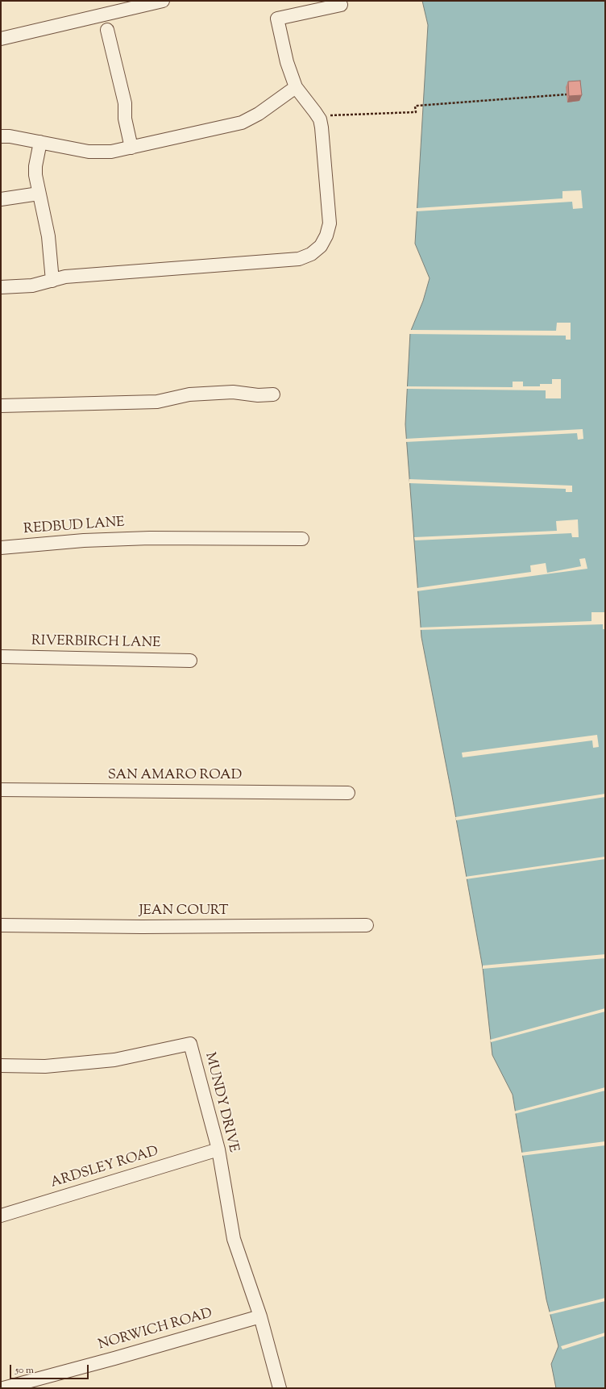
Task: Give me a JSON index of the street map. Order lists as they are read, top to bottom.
{
  "streets": {
    "street": [
      "REDBUD LANE",
      "RIVERBIRCH LANE",
      "SAN AMARO ROAD",
      "JEAN COURT",
      "MUNDY DRIVE",
      "ARDSLEY ROAD",
      "NORWICH ROAD"
    ]
  },
  "crossings": [
    ["MUNDY DRIVE", "ARDSLEY ROAD"],
    ["MUNDY DRIVE", "NORWICH ROAD"]
  ],
  "scale_bar": "50 m"
}
